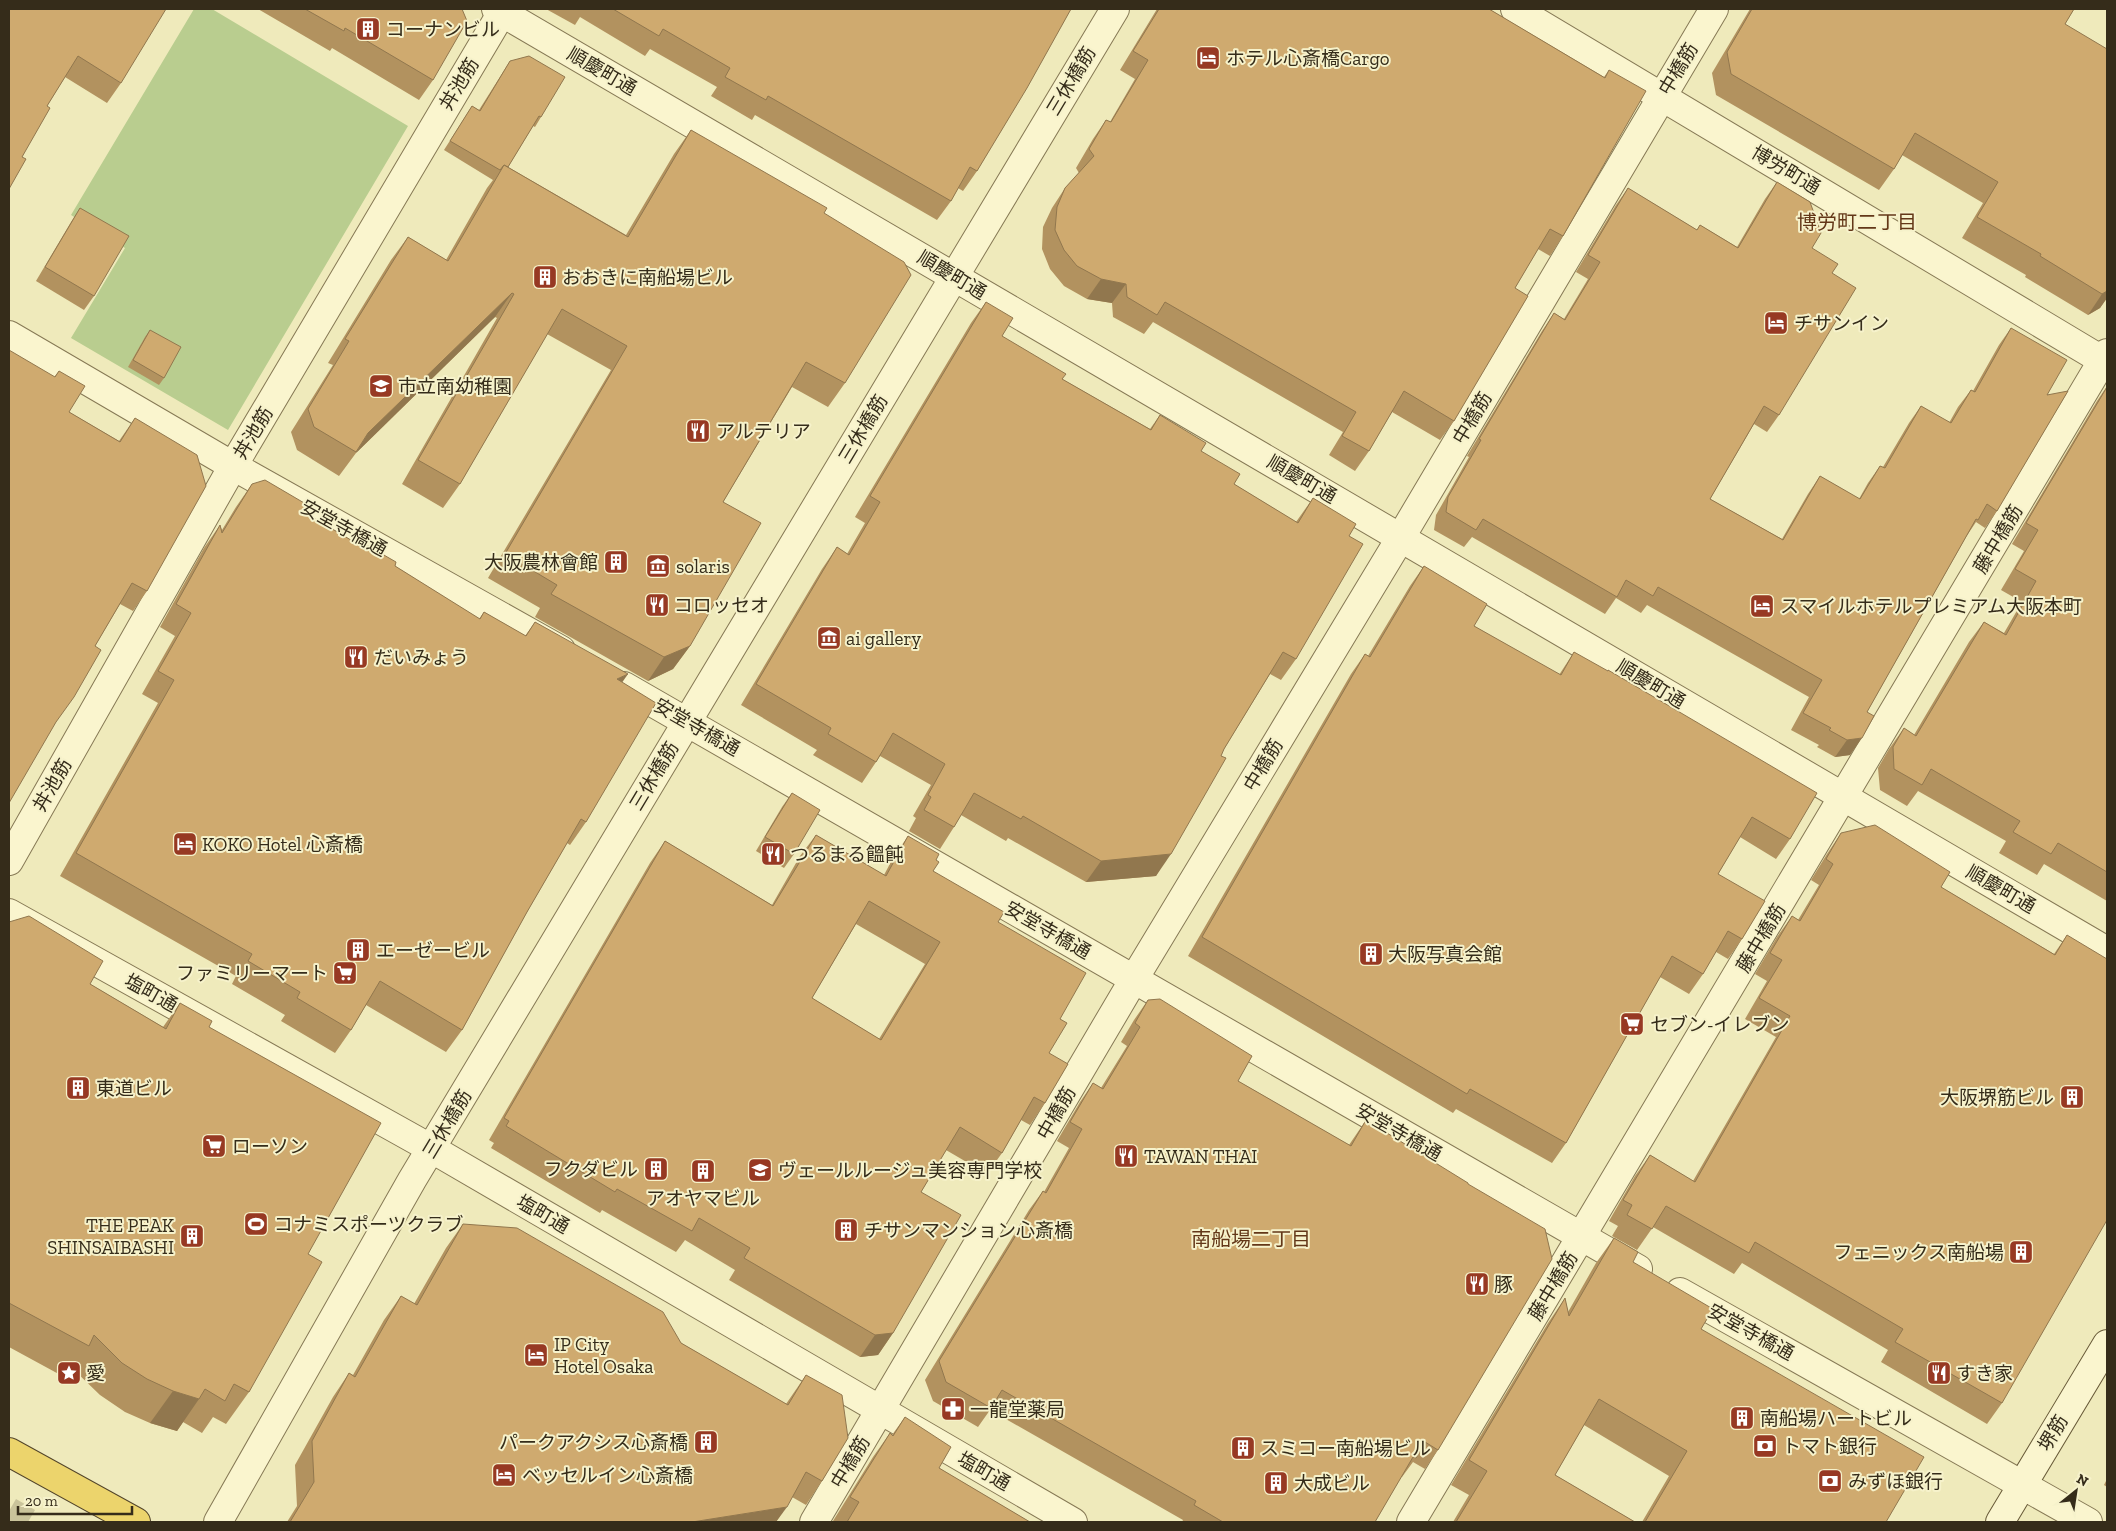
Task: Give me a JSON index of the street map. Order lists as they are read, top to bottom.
{
  "streets": {
    "street": [
      "中橋筋",
      "順慶町通",
      "三休橋筋",
      "丼池筋",
      "博労町通",
      "安堂寺橋通",
      "藤中橋筋",
      "塩町通",
      "堺筋"
    ]
  },
  "crossings": [
    ["中橋筋", "順慶町通"],
    ["中橋筋", "博労町通"],
    ["中橋筋", "安堂寺橋通"],
    ["中橋筋", "塩町通"],
    ["順慶町通", "三休橋筋"],
    ["順慶町通", "丼池筋"],
    ["順慶町通", "藤中橋筋"],
    ["三休橋筋", "安堂寺橋通"],
    ["三休橋筋", "塩町通"],
    ["丼池筋", "安堂寺橋通"],
    ["博労町通", "藤中橋筋"],
    ["安堂寺橋通", "藤中橋筋"],
    ["安堂寺橋通", "堺筋"]
  ],
  "districts": ["博労町二丁目", "南船場二丁目"],
  "places": {
    "building": [
      "コーナンビル",
      "おおきに南船場ビル",
      "大阪農林會館",
      "エーゼービル",
      "大阪写真会館",
      "東道ビル",
      "大阪堺筋ビル",
      "フクダビル",
      "アオヤマビル",
      "チサンマンション心斎橋",
      "THE PEAK SHINSAIBASHI",
      "フェニックス南船場",
      "南船場ハートビル",
      "パークアクシス心斎橋",
      "スミコー南船場ビル",
      "大成ビル"
    ],
    "hotel": [
      "ホテル心斎橋Cargo",
      "チサンイン",
      "スマイルホテルプレミアム大阪本町",
      "KOKO Hotel 心斎橋",
      "IP City Hotel Osaka",
      "ベッセルイン心斎橋"
    ],
    "school or university": ["市立南幼稚園", "ヴェールルージュ美容専門学校"],
    "restaurant": [
      "アルテリア",
      "コロッセオ",
      "だいみょう",
      "つるまる饂飩",
      "TAWAN THAI",
      "豚",
      "すき家"
    ],
    "museum": ["solaris", "ai gallery"],
    "supermarket": ["ファミリーマート", "セブン-イレブン", "ローソン"],
    "sports": ["コナミスポーツクラブ"],
    "place": ["愛"],
    "pharmacy": ["一龍堂薬局"],
    "bank": ["トマト銀行", "みずほ銀行"]
  },
  "scale_bar": "20 m",
  "north": "top right"
}
